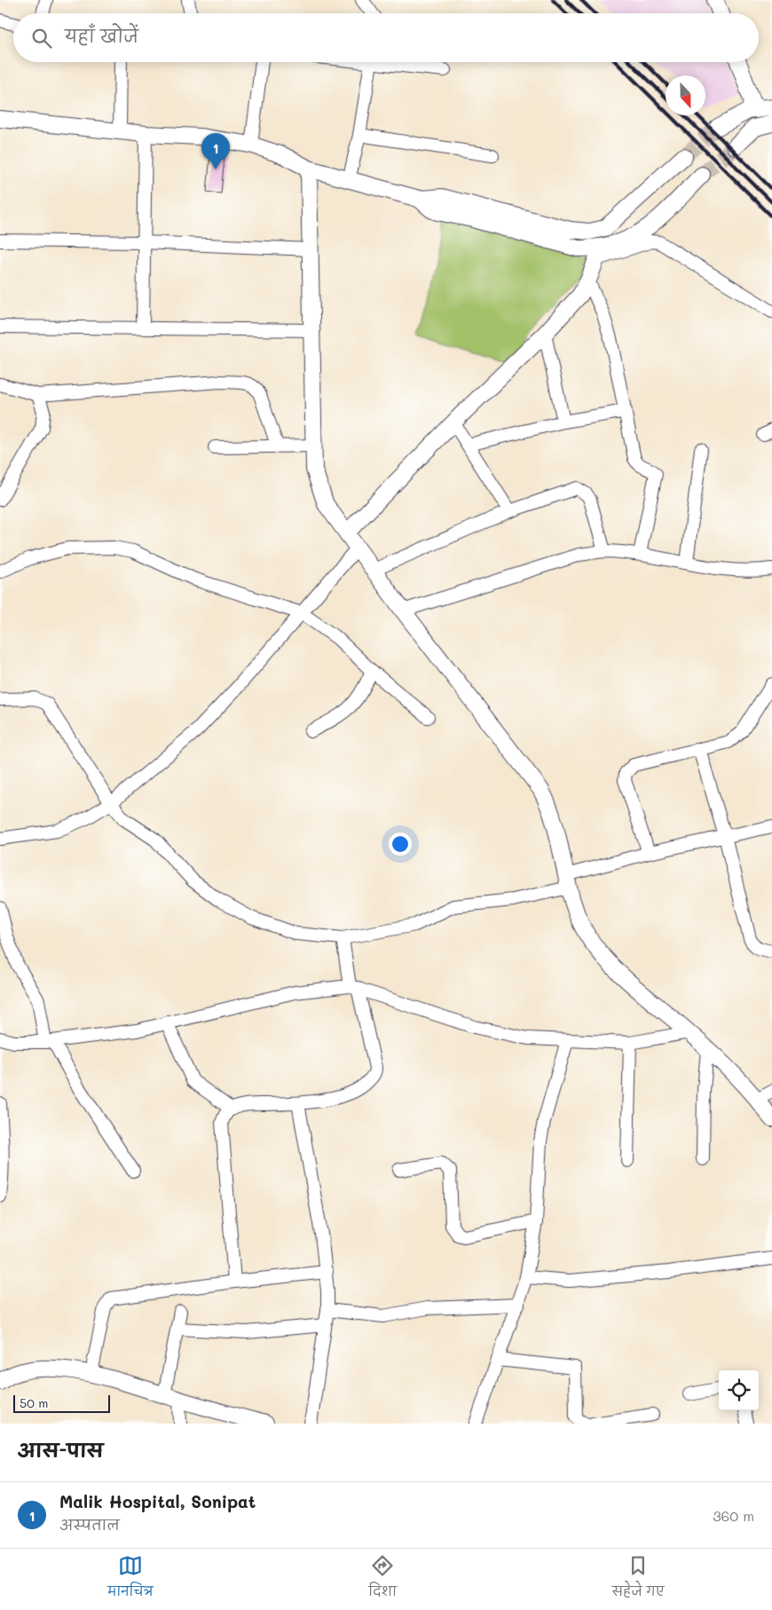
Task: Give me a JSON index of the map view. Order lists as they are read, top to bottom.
{
  "scale_bar": "50 m",
  "north": "bottom",
  "page": {
    "search": "यहाँ खोजें",
    "pins": "1",
    "scale": "50 m",
    "heading": "आस-पास",
    "list": [
      {
        "mark": "1",
        "name": "Malik Hospital, Sonipat",
        "note": "अस्पताल",
        "value": "360 m"
      }
    ],
    "nav": ["मानचित्र", "दिशा", "सहेजे गए"]
  }
}
